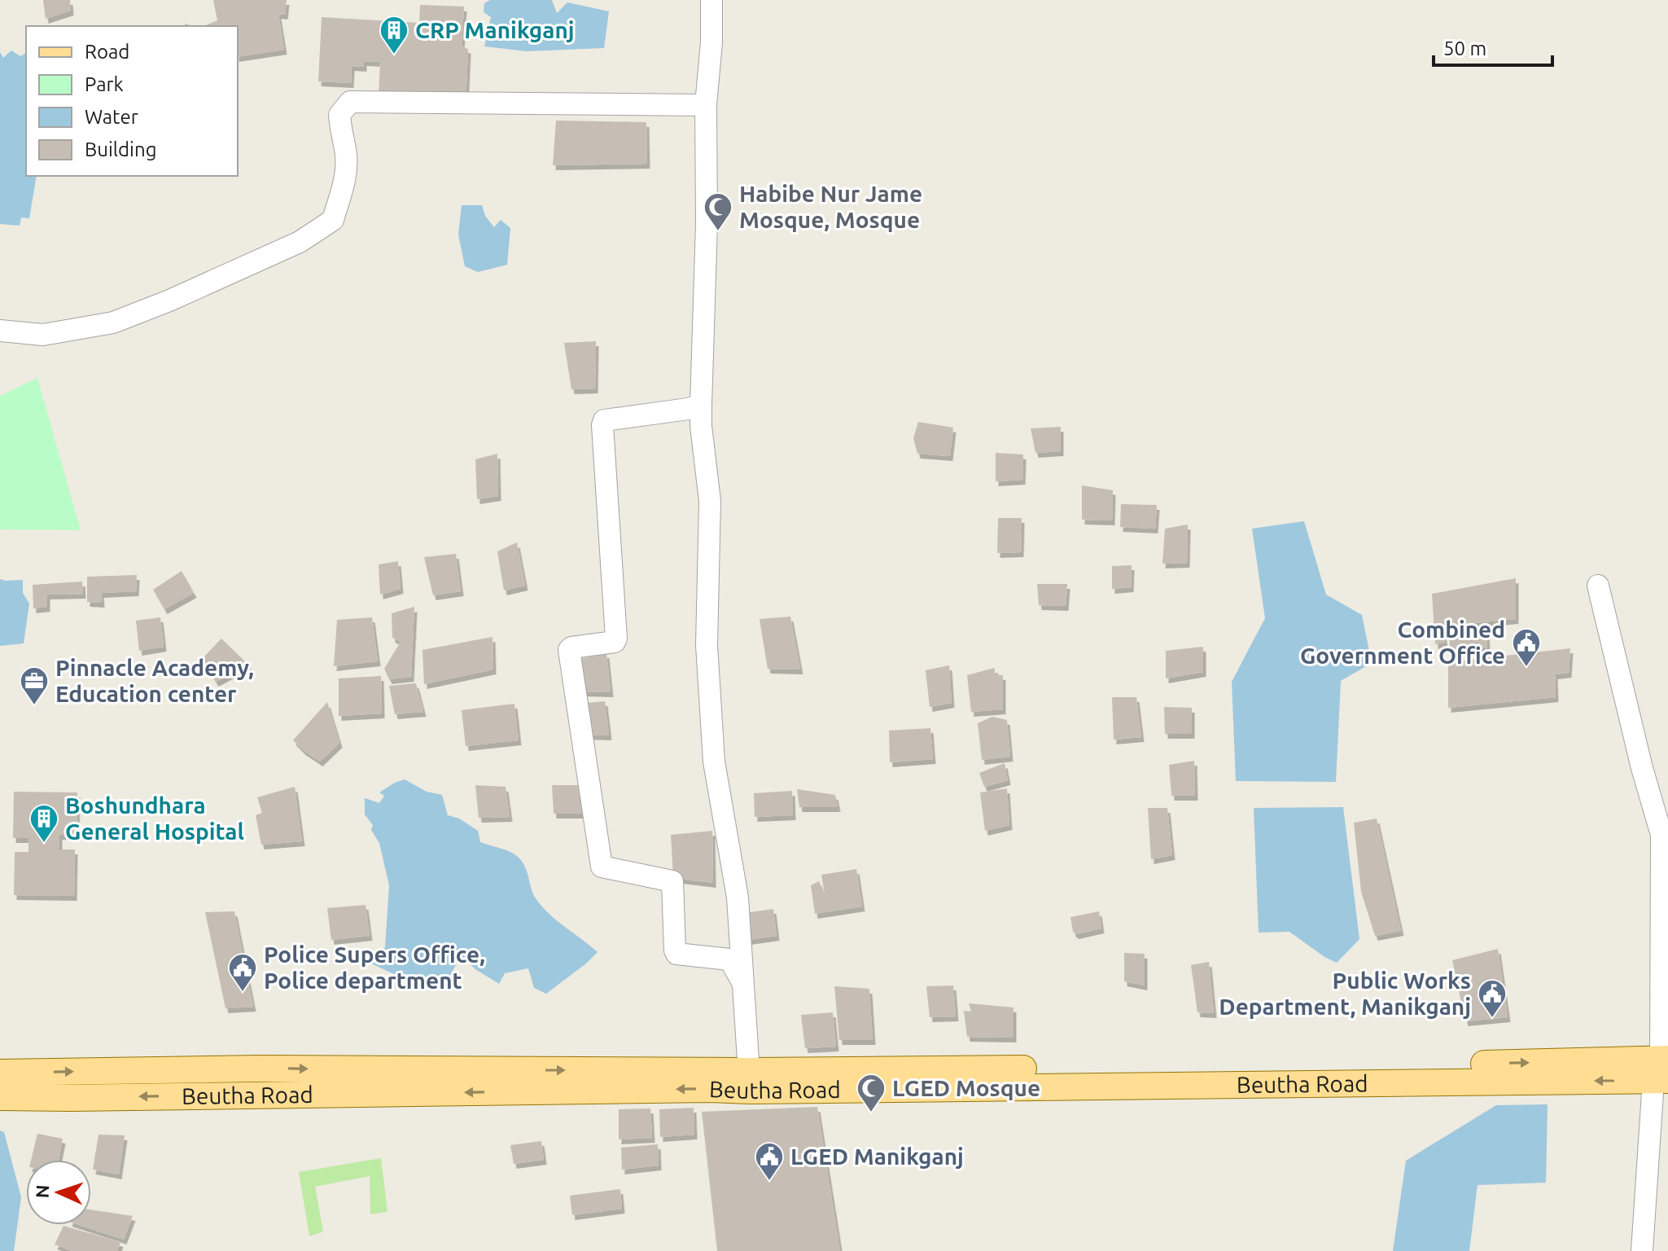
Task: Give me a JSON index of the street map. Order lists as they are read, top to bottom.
{
  "streets": {
    "main road": ["Beutha Road"]
  },
  "places": {
    "building": ["CRP Manikganj", "Boshundhara General Hospital"],
    "mosque": ["Habibe Nur Jame Mosque, Mosque", "LGED Mosque"],
    "public building": [
      "Combined Government Office",
      "Police Supers Office, Police department",
      "Public Works Department, Manikganj",
      "LGED Manikganj"
    ],
    "office": ["Pinnacle Academy, Education center"]
  },
  "legend": [
    "Road",
    "Park",
    "Water",
    "Building"
  ],
  "scale_bar": "50 m",
  "north": "left"
}
